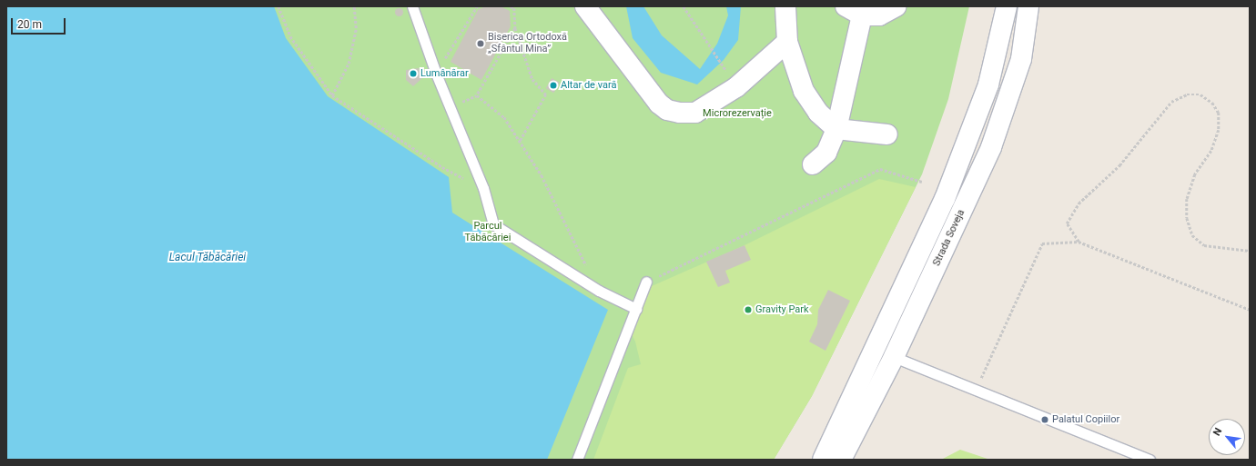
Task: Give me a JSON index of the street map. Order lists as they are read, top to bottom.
{
  "streets": {
    "main road": ["Strada Soveja"]
  },
  "water": ["Lacul Tăbăcăriei"],
  "parks": ["Microrezervație", "Parcul Tăbăcăriei"],
  "places": [
    "Biserica Ortodoxă „Sfântul Mina”",
    "Lumânărar",
    "Altar de vară",
    "Gravity Park",
    "Palatul Copiilor"
  ],
  "scale_bar": "20 m",
  "north": "top left"
}
